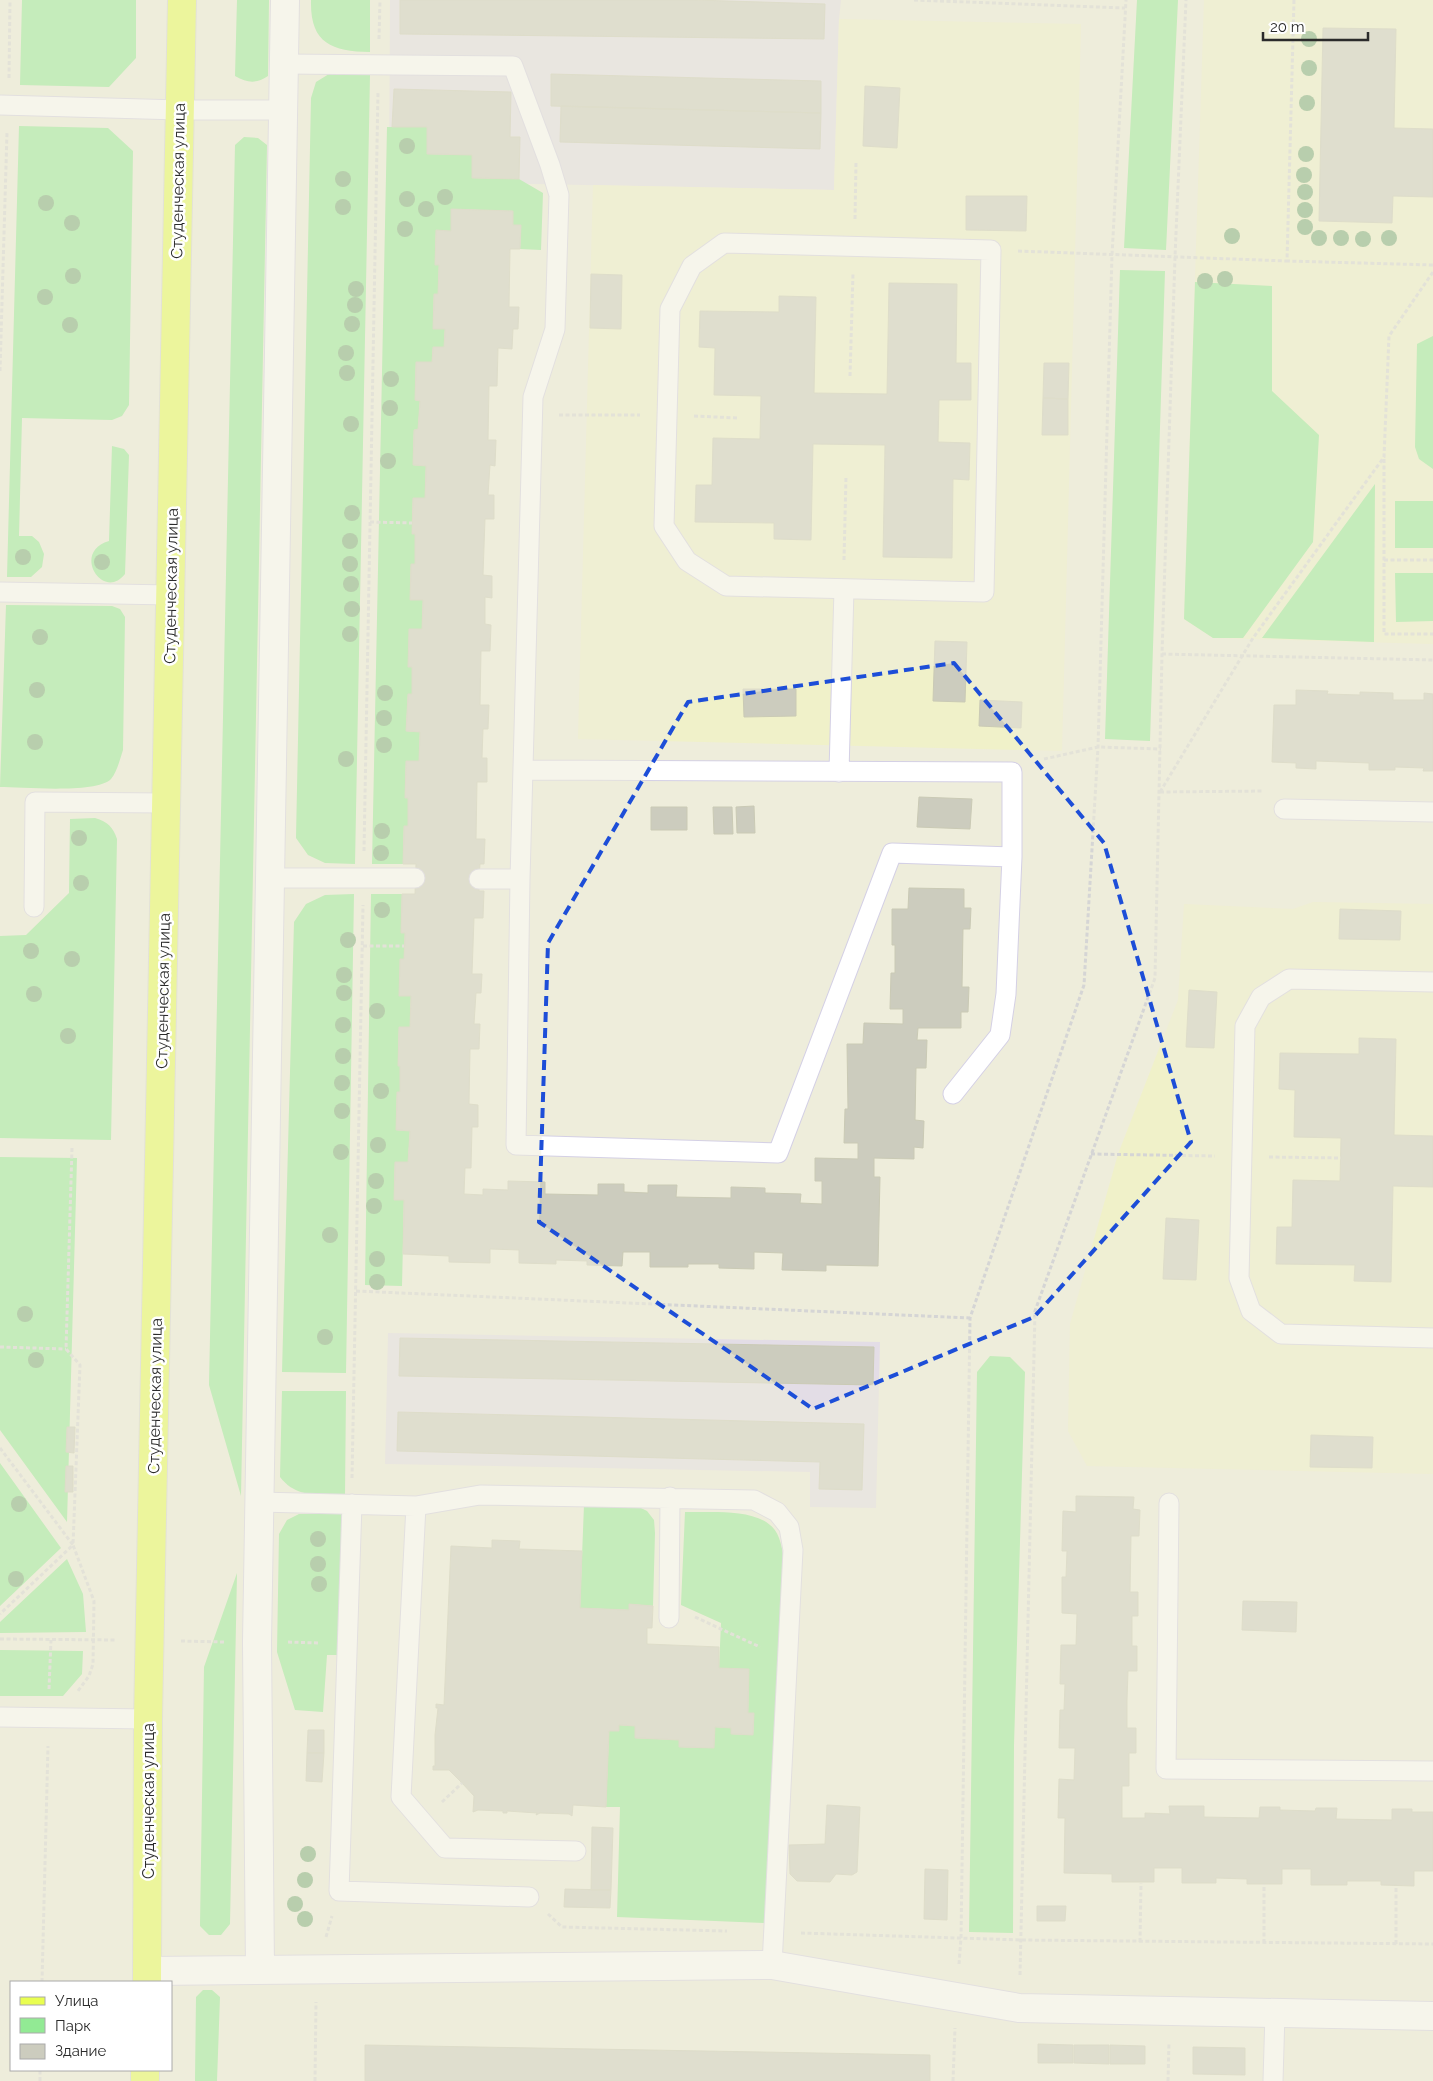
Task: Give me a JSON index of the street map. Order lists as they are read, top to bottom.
{
  "streets": {
    "main road": ["Студенческая улица"]
  },
  "legend": ["Улица", "Парк", "Здание"],
  "scale_bar": "20 m"
}
